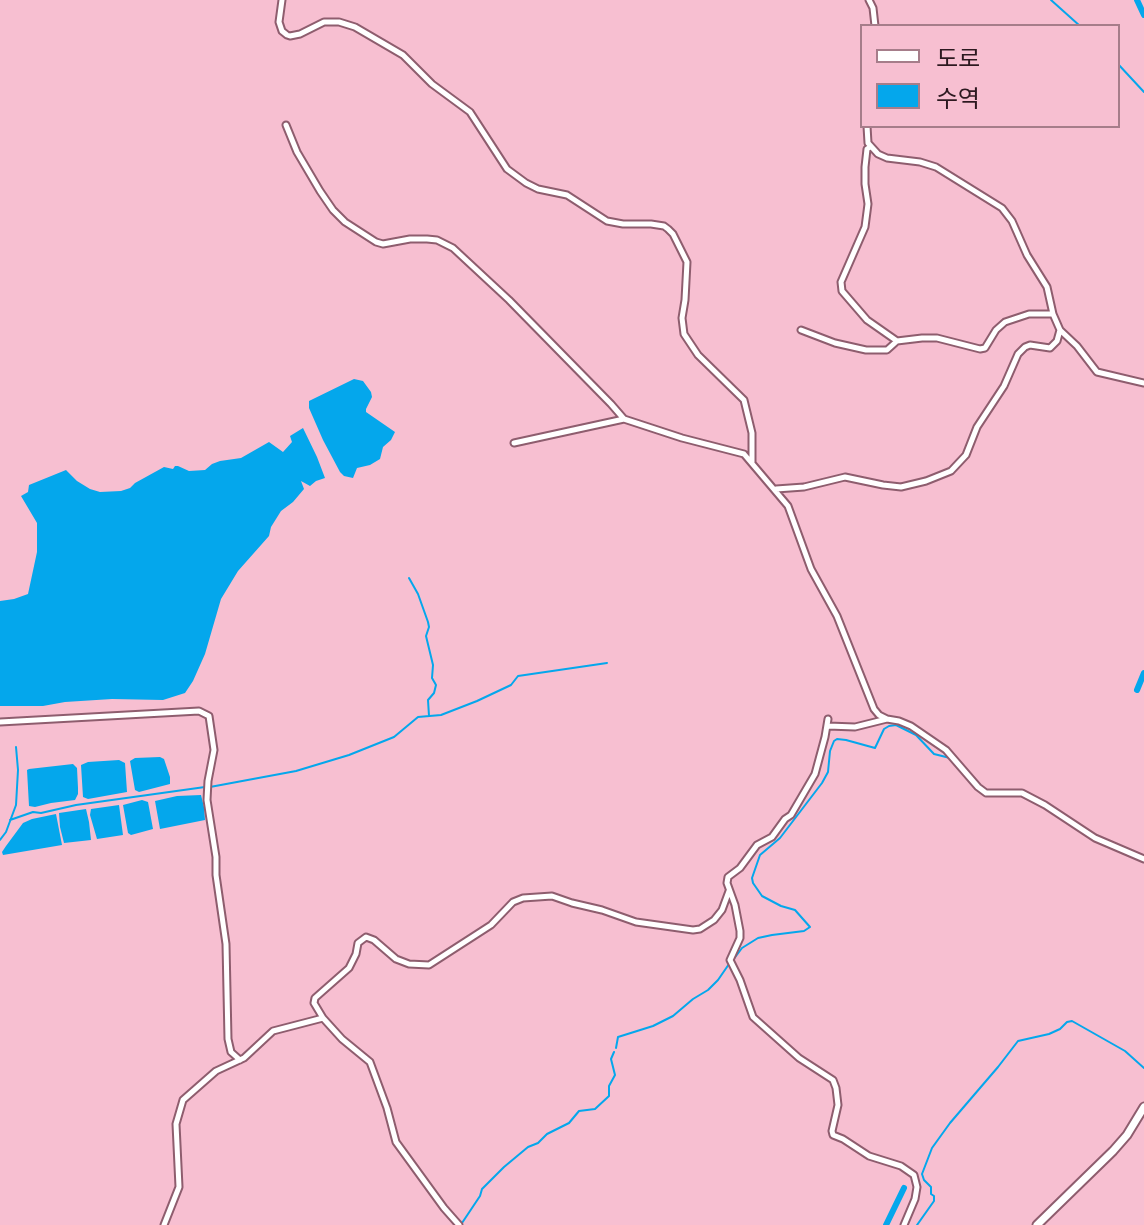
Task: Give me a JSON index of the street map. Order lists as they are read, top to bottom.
{
  "legend": ["도로", "수역"]
}
